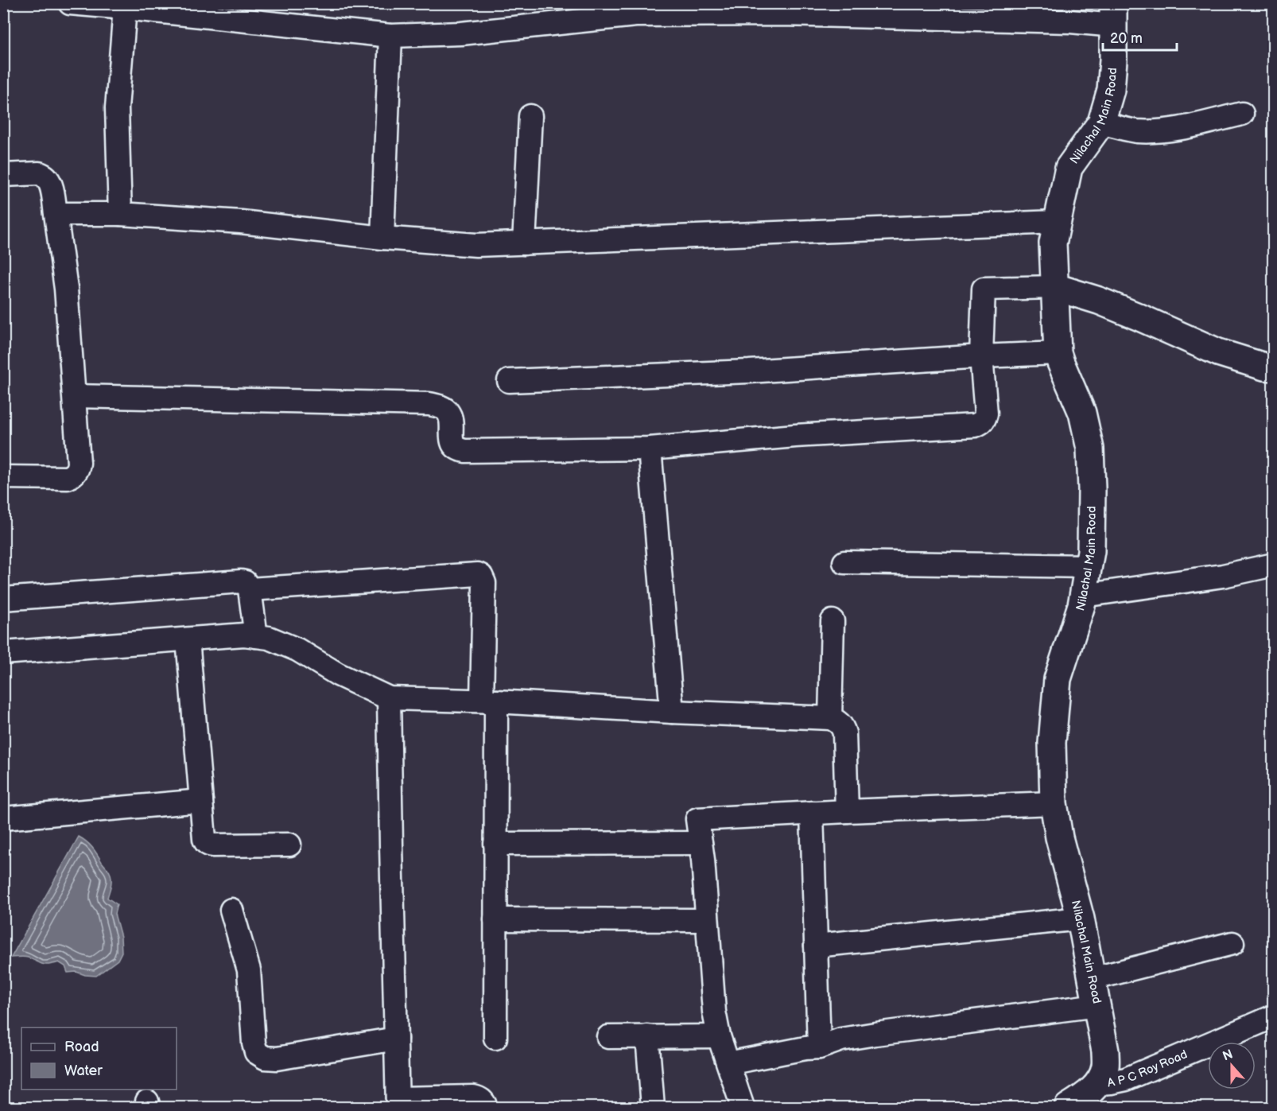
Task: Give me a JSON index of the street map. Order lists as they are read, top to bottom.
{
  "streets": {
    "street": ["Nilachal Main Road", "A P C Roy Road"]
  },
  "crossings": [
    ["Nilachal Main Road", "A P C Roy Road"]
  ],
  "legend": ["Road", "Water"],
  "scale_bar": "20 m",
  "north": "top"
}
